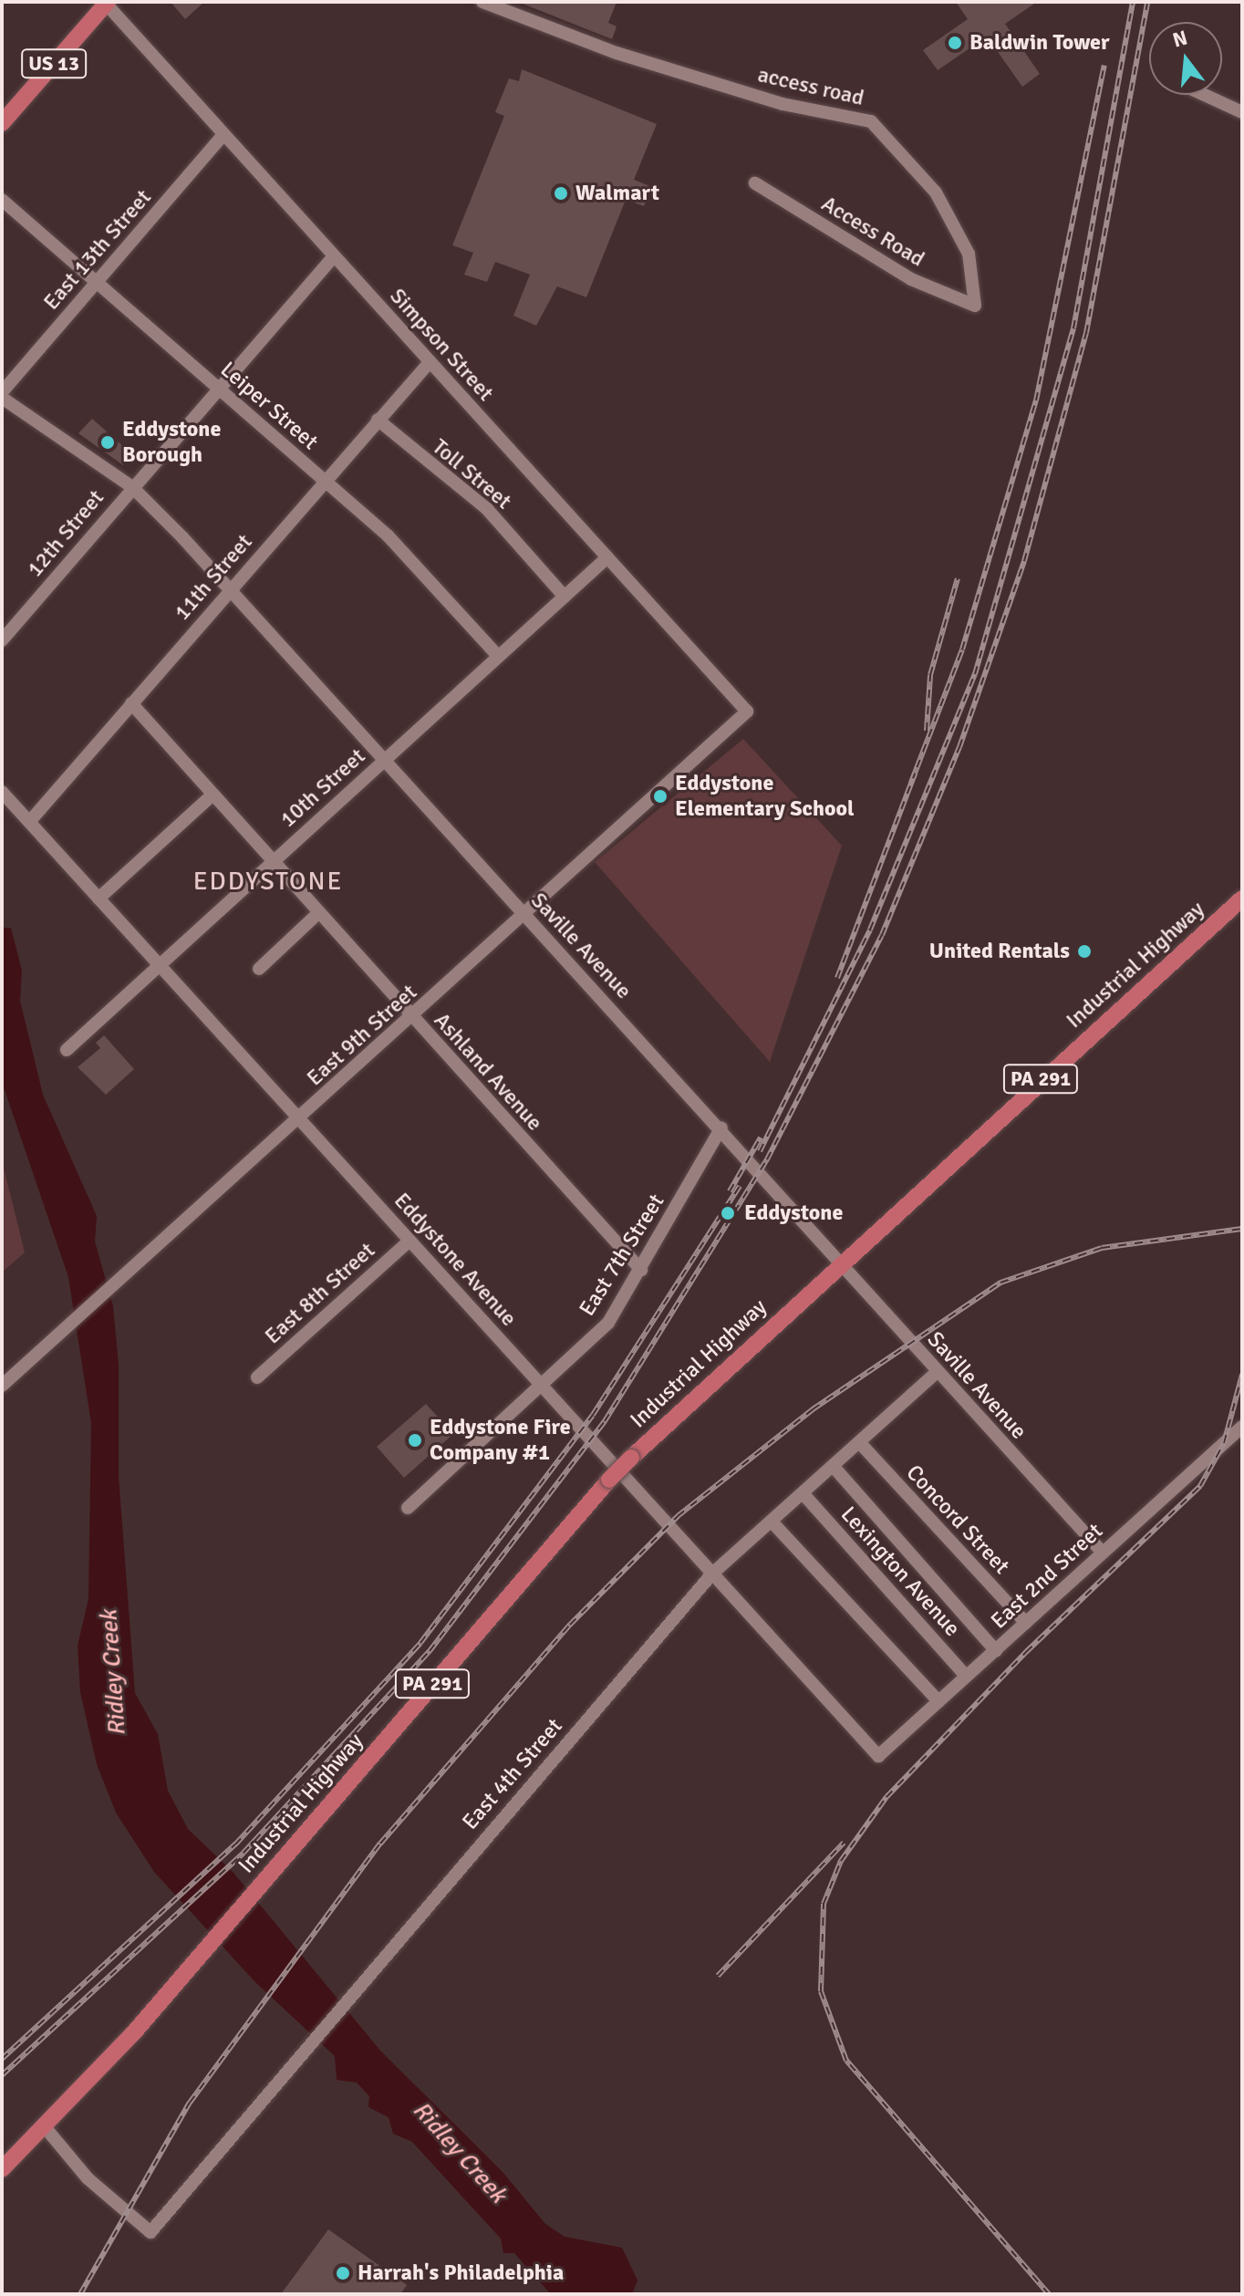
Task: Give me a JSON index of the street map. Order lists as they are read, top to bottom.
{
  "streets": {
    "main road": ["US 13", "Industrial Highway", "PA 291"],
    "street": [
      "access road",
      "Access Road",
      "East 13th Street",
      "Simpson Street",
      "Leiper Street",
      "Toll Street",
      "12th Street",
      "11th Street",
      "10th Street",
      "Saville Avenue",
      "East 9th Street",
      "Ashland Avenue",
      "East 7th Street",
      "Eddystone Avenue",
      "East 8th Street",
      "Concord Street",
      "Lexington Avenue",
      "East 2nd Street",
      "East 4th Street"
    ]
  },
  "crossings": [
    ["US 13", "Simpson Street"],
    ["access road", "Access Road"],
    ["East 13th Street", "Simpson Street"],
    ["East 13th Street", "Leiper Street"],
    ["Simpson Street", "12th Street"],
    ["Simpson Street", "11th Street"],
    ["Simpson Street", "10th Street"],
    ["Simpson Street", "East 9th Street"],
    ["Leiper Street", "12th Street"],
    ["Leiper Street", "11th Street"],
    ["Leiper Street", "10th Street"],
    ["Toll Street", "11th Street"],
    ["Toll Street", "10th Street"],
    ["12th Street", "Saville Avenue"],
    ["11th Street", "Saville Avenue"],
    ["11th Street", "Ashland Avenue"],
    ["11th Street", "Eddystone Avenue"],
    ["10th Street", "Saville Avenue"],
    ["10th Street", "Ashland Avenue"],
    ["10th Street", "Eddystone Avenue"],
    ["Saville Avenue", "Industrial Highway"],
    ["Saville Avenue", "East 9th Street"],
    ["Saville Avenue", "East 7th Street"],
    ["Saville Avenue", "East 2nd Street"],
    ["Saville Avenue", "East 4th Street"],
    ["Industrial Highway", "PA 291"],
    ["Industrial Highway", "East 4th Street"],
    ["East 9th Street", "Ashland Avenue"],
    ["East 9th Street", "Eddystone Avenue"],
    ["Ashland Avenue", "East 7th Street"],
    ["PA 291", "East 4th Street"],
    ["East 7th Street", "Eddystone Avenue"],
    ["Eddystone Avenue", "East 8th Street"],
    ["Eddystone Avenue", "East 2nd Street"],
    ["Eddystone Avenue", "East 4th Street"],
    ["Concord Street", "East 2nd Street"],
    ["Concord Street", "East 4th Street"],
    ["Lexington Avenue", "East 2nd Street"],
    ["Lexington Avenue", "East 4th Street"]
  ],
  "districts": ["EDDYSTONE"],
  "water": ["Ridley Creek"],
  "places": [
    "Baldwin Tower",
    "Walmart",
    "Eddystone Borough",
    "Eddystone Elementary School",
    "United Rentals",
    "Eddystone",
    "Eddystone Fire Company #1",
    "Harrah's Philadelphia"
  ],
  "north": "top"
}
